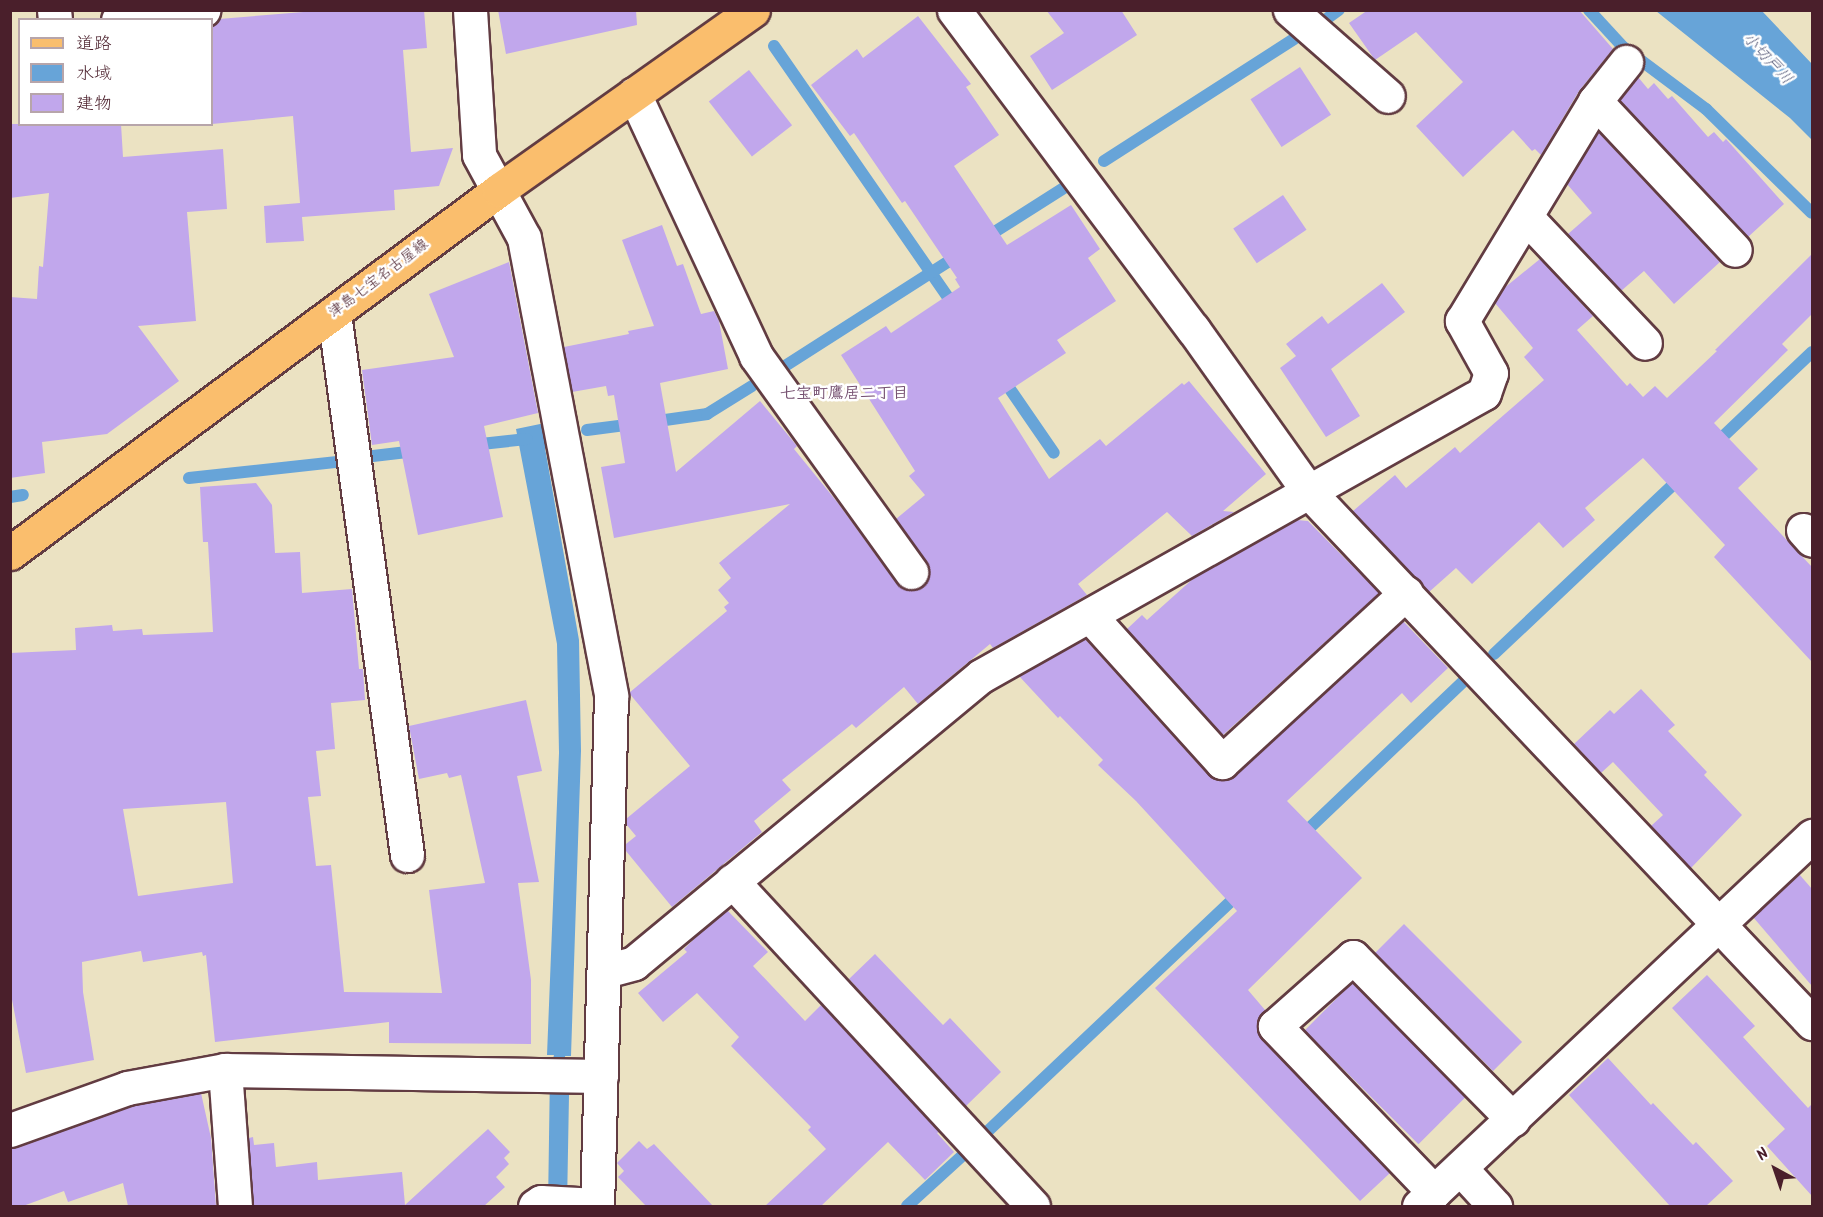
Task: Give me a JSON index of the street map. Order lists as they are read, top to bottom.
{
  "streets": {
    "main road": ["津島七宝名古屋線"]
  },
  "districts": ["七宝町鷹居二丁目"],
  "water": ["小切戸川"],
  "legend": ["道路", "水域", "建物"],
  "north": "top left"
}
